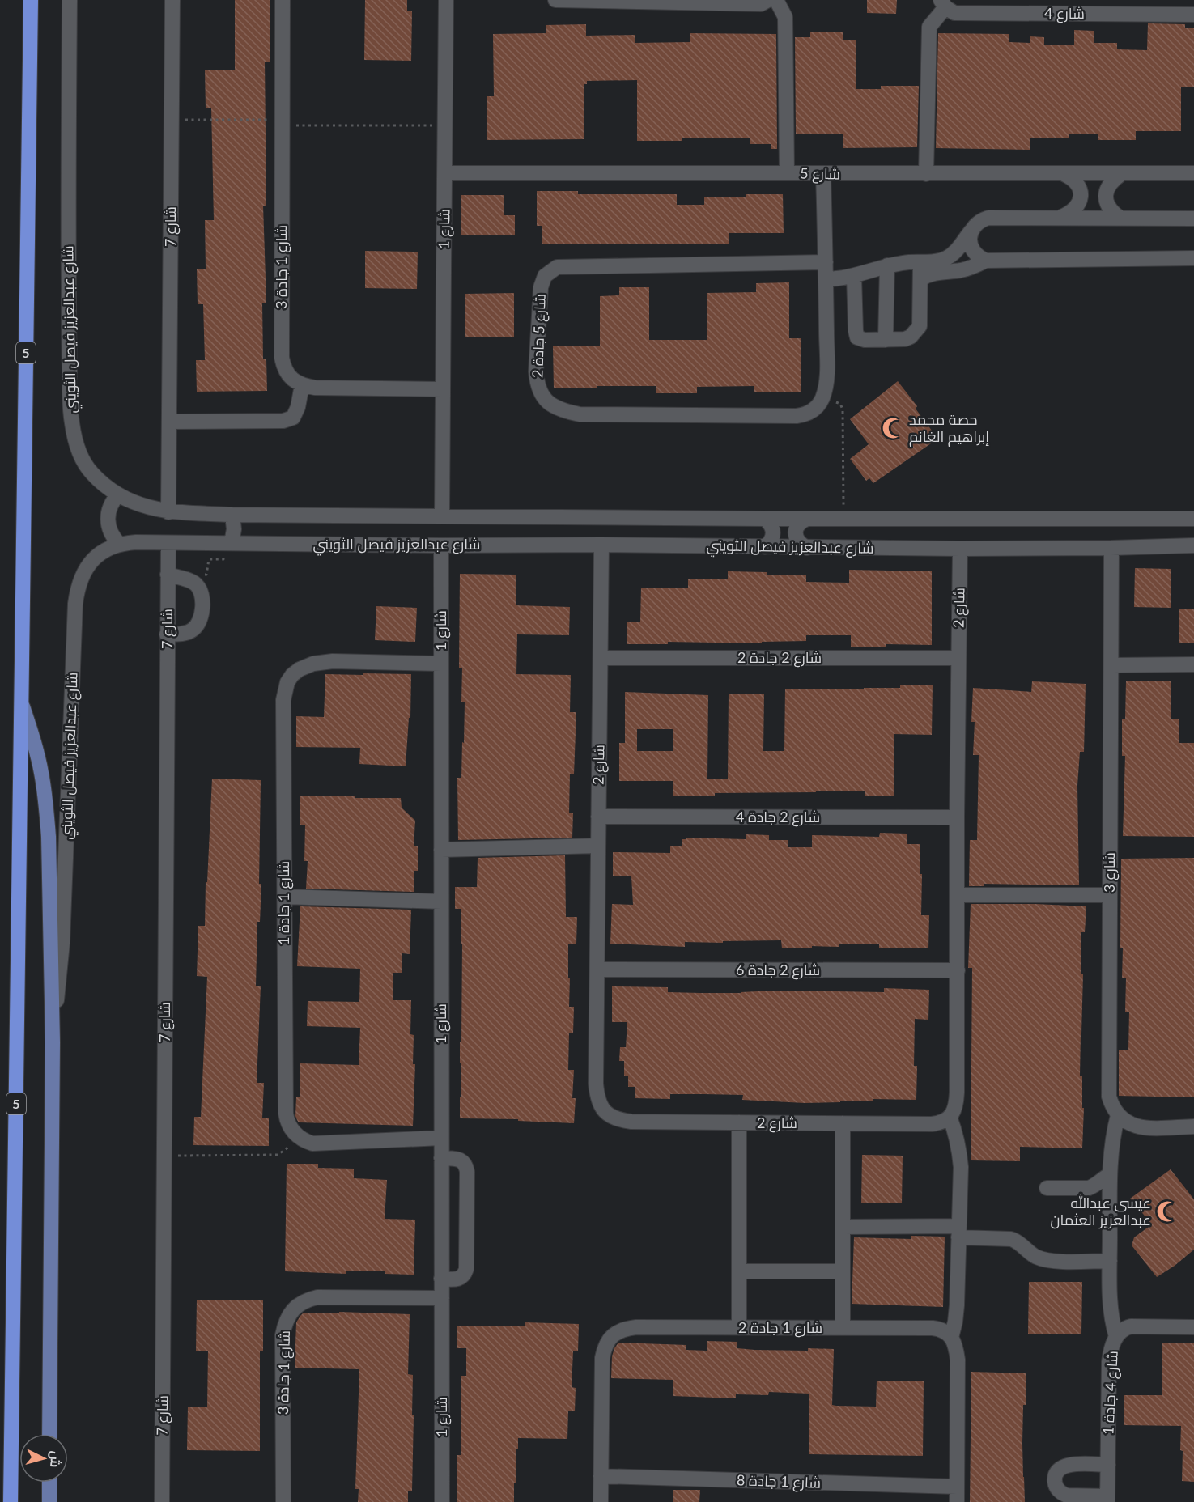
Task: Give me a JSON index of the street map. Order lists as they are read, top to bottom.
{
  "streets": {
    "highway": ["5"],
    "street": [
      "شارع 4",
      "شارع 5",
      "شارع 7",
      "شارع 1",
      "شارع 1 جادة 3",
      "شارع عبدالعزيز فيصل الثويني",
      "شارع 5 جادة 2",
      "شارع 2",
      "شارع 2 جادة 2",
      "شارع 2 جادة 4",
      "شارع 3",
      "شارع 1 جادة 1",
      "شارع 2 جادة 6",
      "شارع 1 جادة 2",
      "شارع 4 جادة 1",
      "شارع 1 جادة 8"
    ]
  },
  "crossings": [
    ["شارع 5", "شارع 1"],
    ["شارع 7", "شارع عبدالعزيز فيصل الثويني"],
    ["شارع 1", "شارع 1 جادة 3"],
    ["شارع 1", "شارع عبدالعزيز فيصل الثويني"],
    ["شارع 1", "شارع 1 جادة 1"],
    ["شارع عبدالعزيز فيصل الثويني", "شارع 2"],
    ["شارع عبدالعزيز فيصل الثويني", "شارع 3"],
    ["شارع 2", "شارع 2 جادة 2"],
    ["شارع 2", "شارع 2 جادة 4"],
    ["شارع 2", "شارع 2 جادة 6"],
    ["شارع 1 جادة 2", "شارع 1 جادة 8"]
  ],
  "places": {
    "mosque": ["حصة محمد إبراهيم الغانم", "عيسى عبدالله عبدالعزيز العثمان"]
  },
  "north": "right"
}
